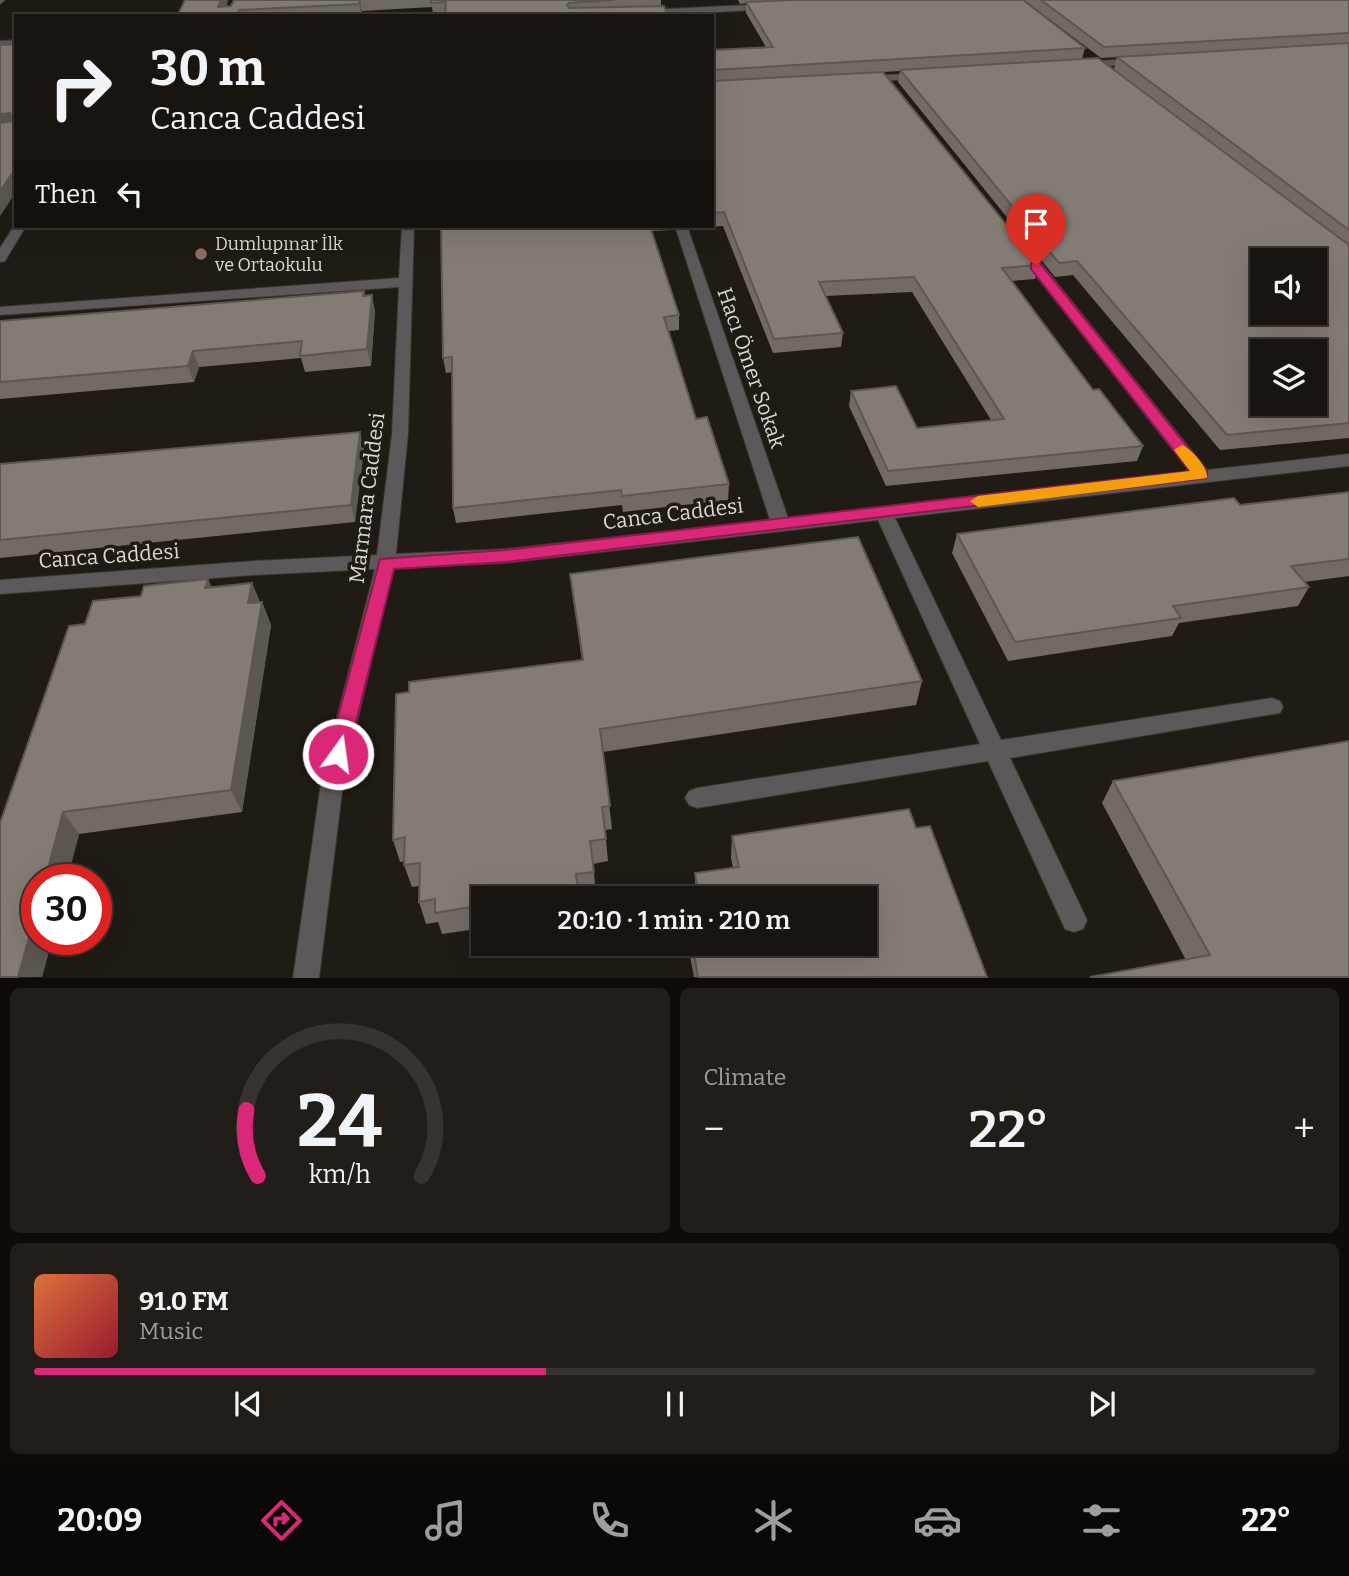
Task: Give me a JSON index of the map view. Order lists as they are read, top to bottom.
{
  "streets": {
    "street": ["Hacı Ömer Sokak", "Marmara Caddesi", "Canca Caddesi"]
  },
  "crossings": [
    ["Hacı Ömer Sokak", "Canca Caddesi"],
    ["Marmara Caddesi", "Canca Caddesi"]
  ],
  "places": ["Dumlupınar İlk ve Ortaokulu"],
  "page": {
    "turn": ["30 m", "Canca Caddesi"],
    "then": "Then",
    "limit": "30",
    "trip": "20:10 · 1 min · 210 m",
    "tile": "Climate",
    "heat": ["−", "22°", "+"],
    "song": ["91.0 FM", "Music"],
    "tabs": ["20:09", "22°"],
    "gauge": ["24", "km/h"]
  }
}
